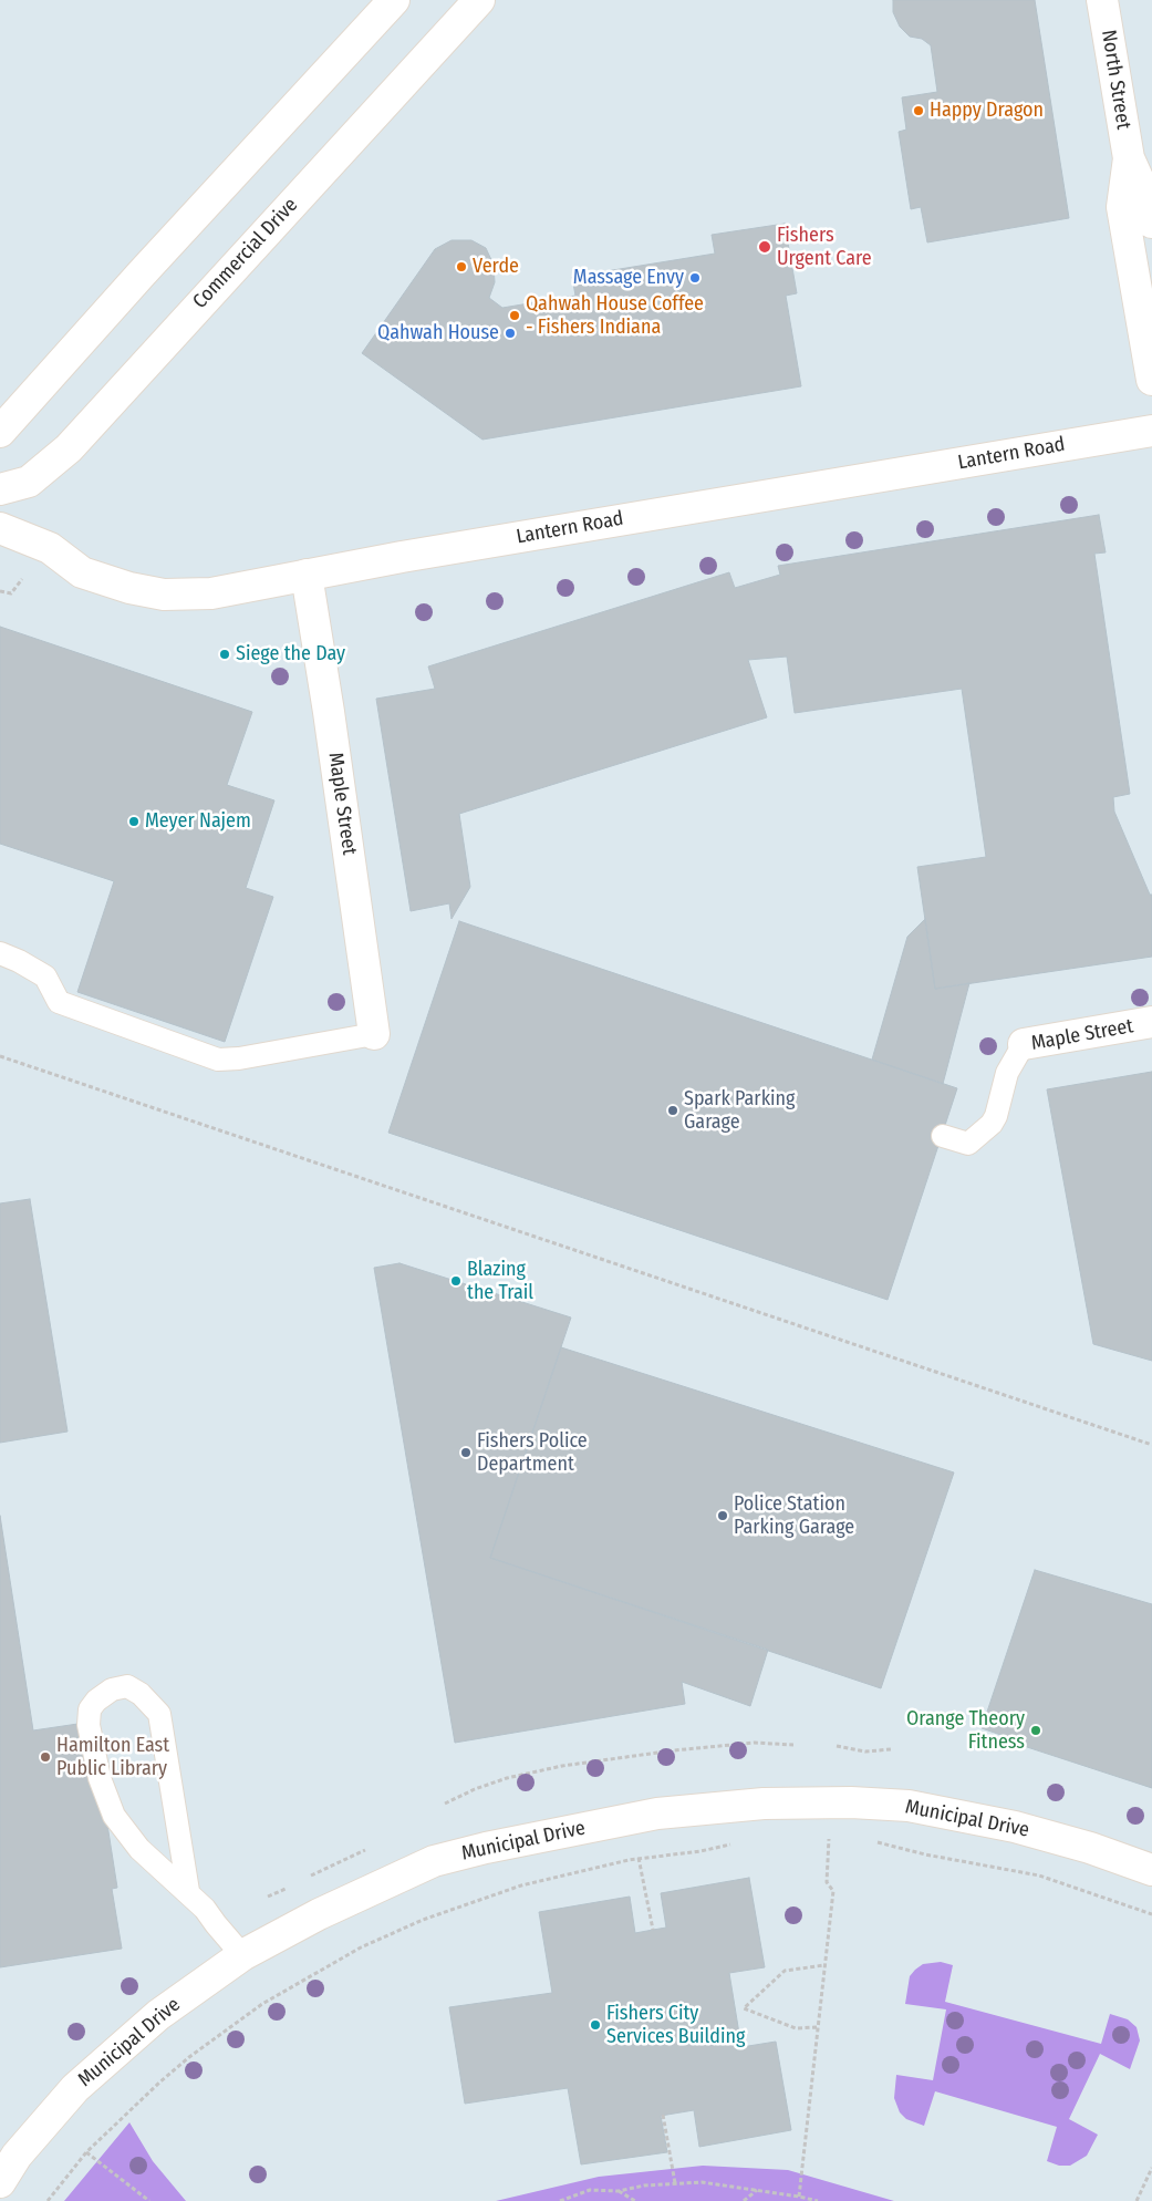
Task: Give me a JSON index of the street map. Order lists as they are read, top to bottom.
{
  "streets": {
    "street": [
      "North Street",
      "Commercial Drive",
      "Lantern Road",
      "Maple Street",
      "Municipal Drive"
    ]
  },
  "crossings": [
    ["Lantern Road", "Maple Street"]
  ],
  "places": [
    "Happy Dragon",
    "Fishers Urgent Care",
    "Verde",
    "Massage Envy",
    "Qahwah House Coffee - Fishers Indiana",
    "Qahwah House",
    "Siege the Day",
    "Meyer Najem",
    "Spark Parking Garage",
    "Blazing the Trail",
    "Fishers Police Department",
    "Police Station Parking Garage",
    "Orange Theory Fitness",
    "Hamilton East Public Library",
    "Fishers City Services Building"
  ]
}
